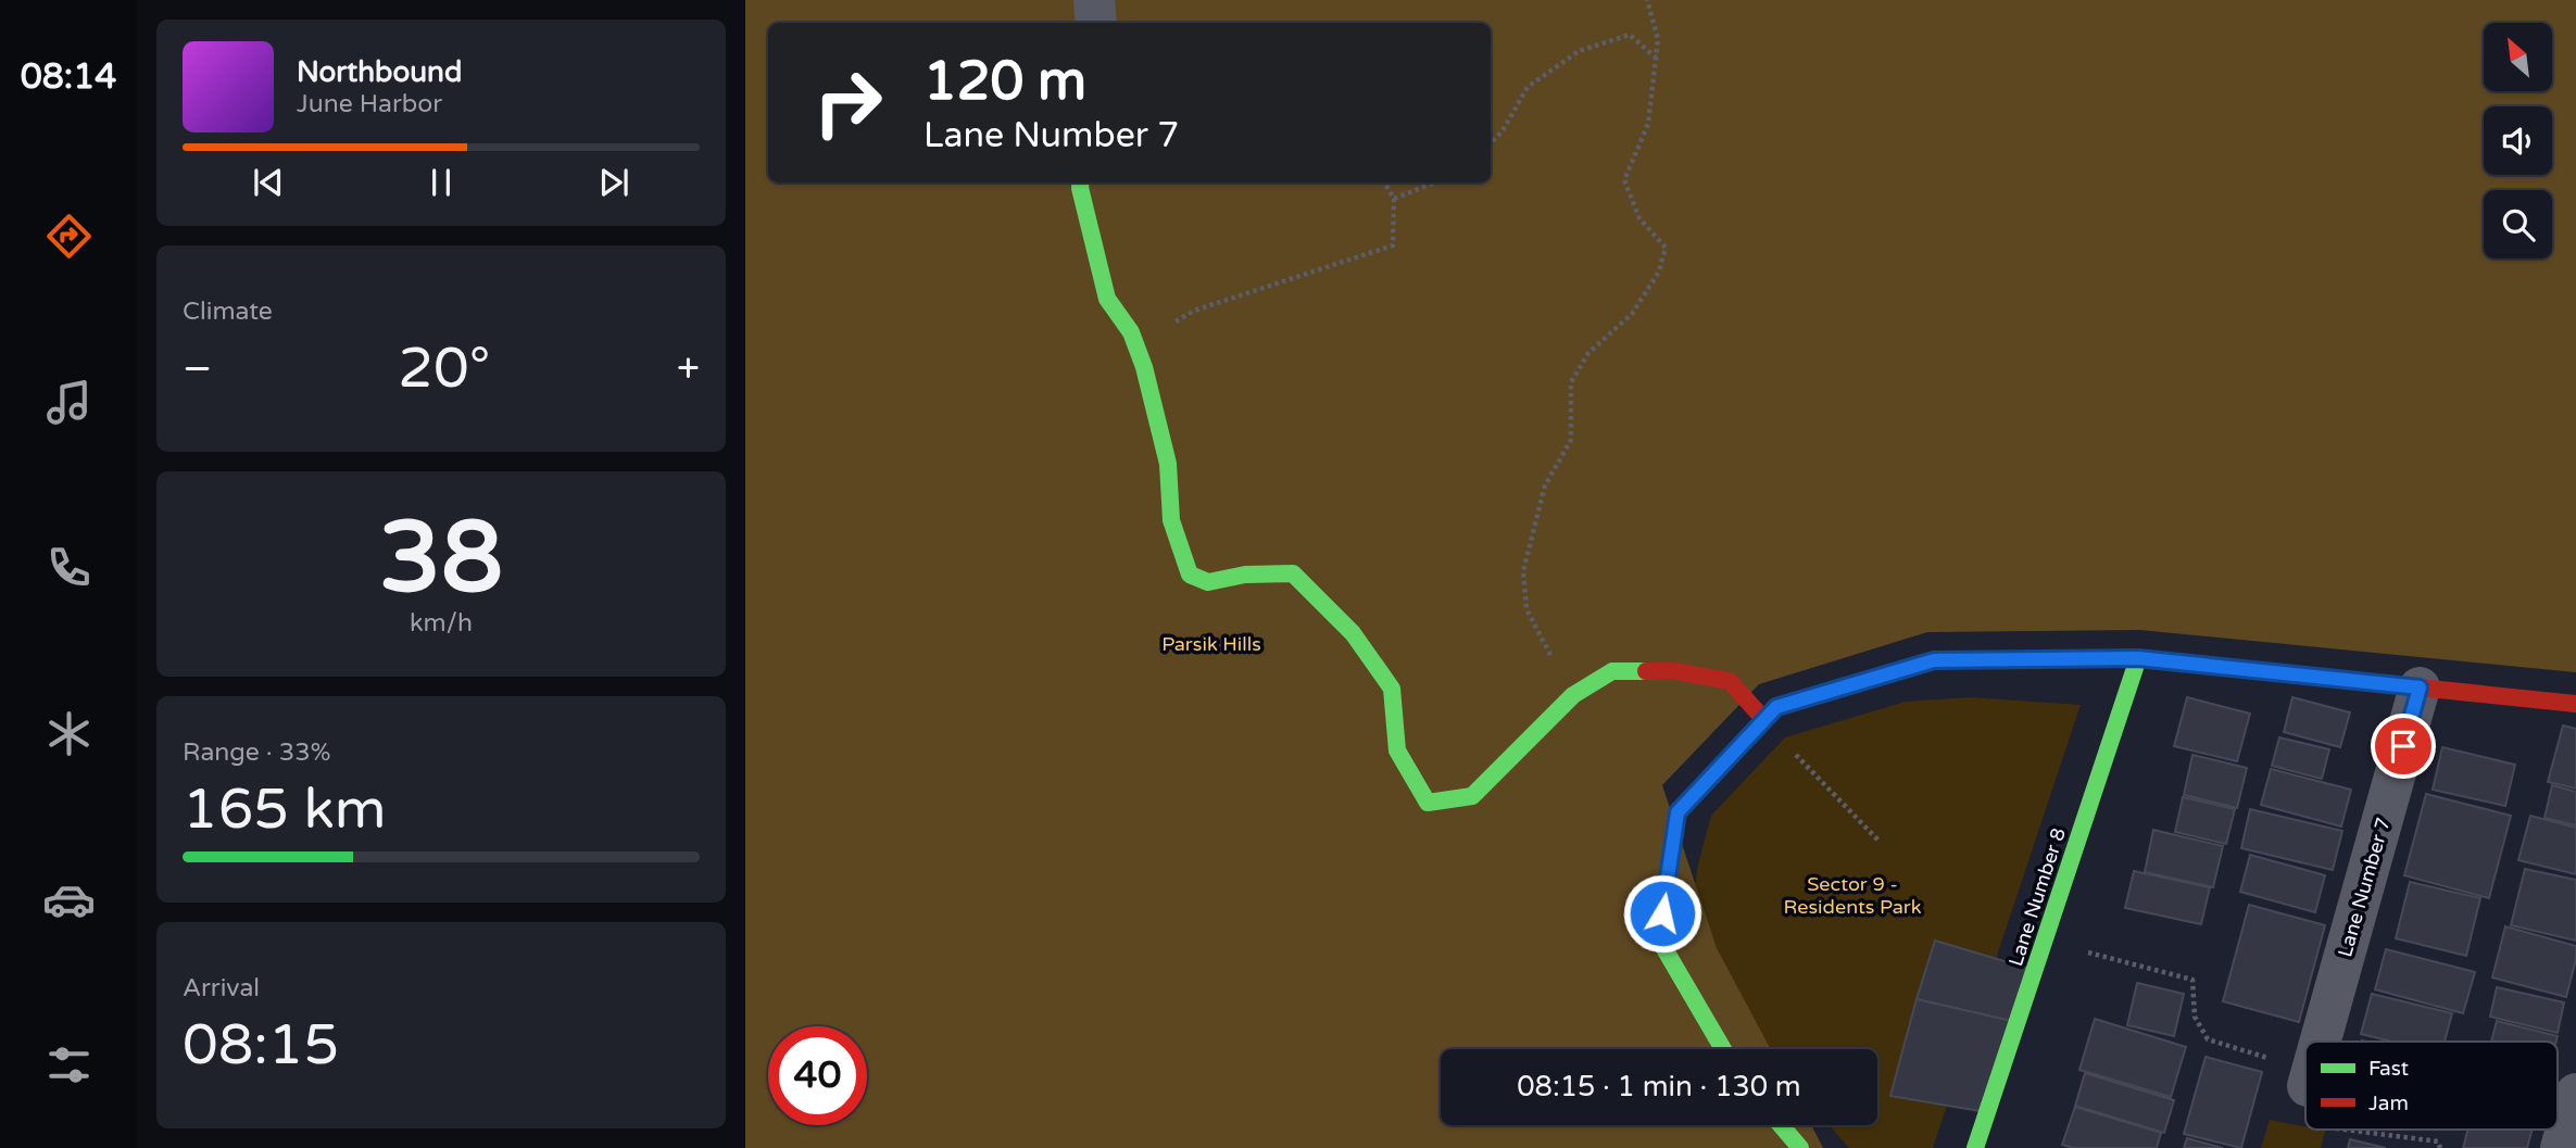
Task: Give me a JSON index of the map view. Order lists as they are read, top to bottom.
{
  "streets": {
    "street": ["Lane Number 7", "Lane Number 8"]
  },
  "parks": ["Parsik Hills", "Sector 9 - Residents Park"],
  "legend": ["Fast", "Jam"],
  "north": "top left",
  "page": {
    "tabs": "08:14",
    "turn": ["120 m", "Lane Number 7"],
    "song": ["Northbound", "June Harbor"],
    "tile": [
      "Climate",
      ["38", "km/h"],
      ["Range · 33%", "165 km"],
      ["Arrival", "08:15"]
    ],
    "heat": ["−", "20°", "+"],
    "limit": "40",
    "trip": "08:15 · 1 min · 130 m"
  }
}
